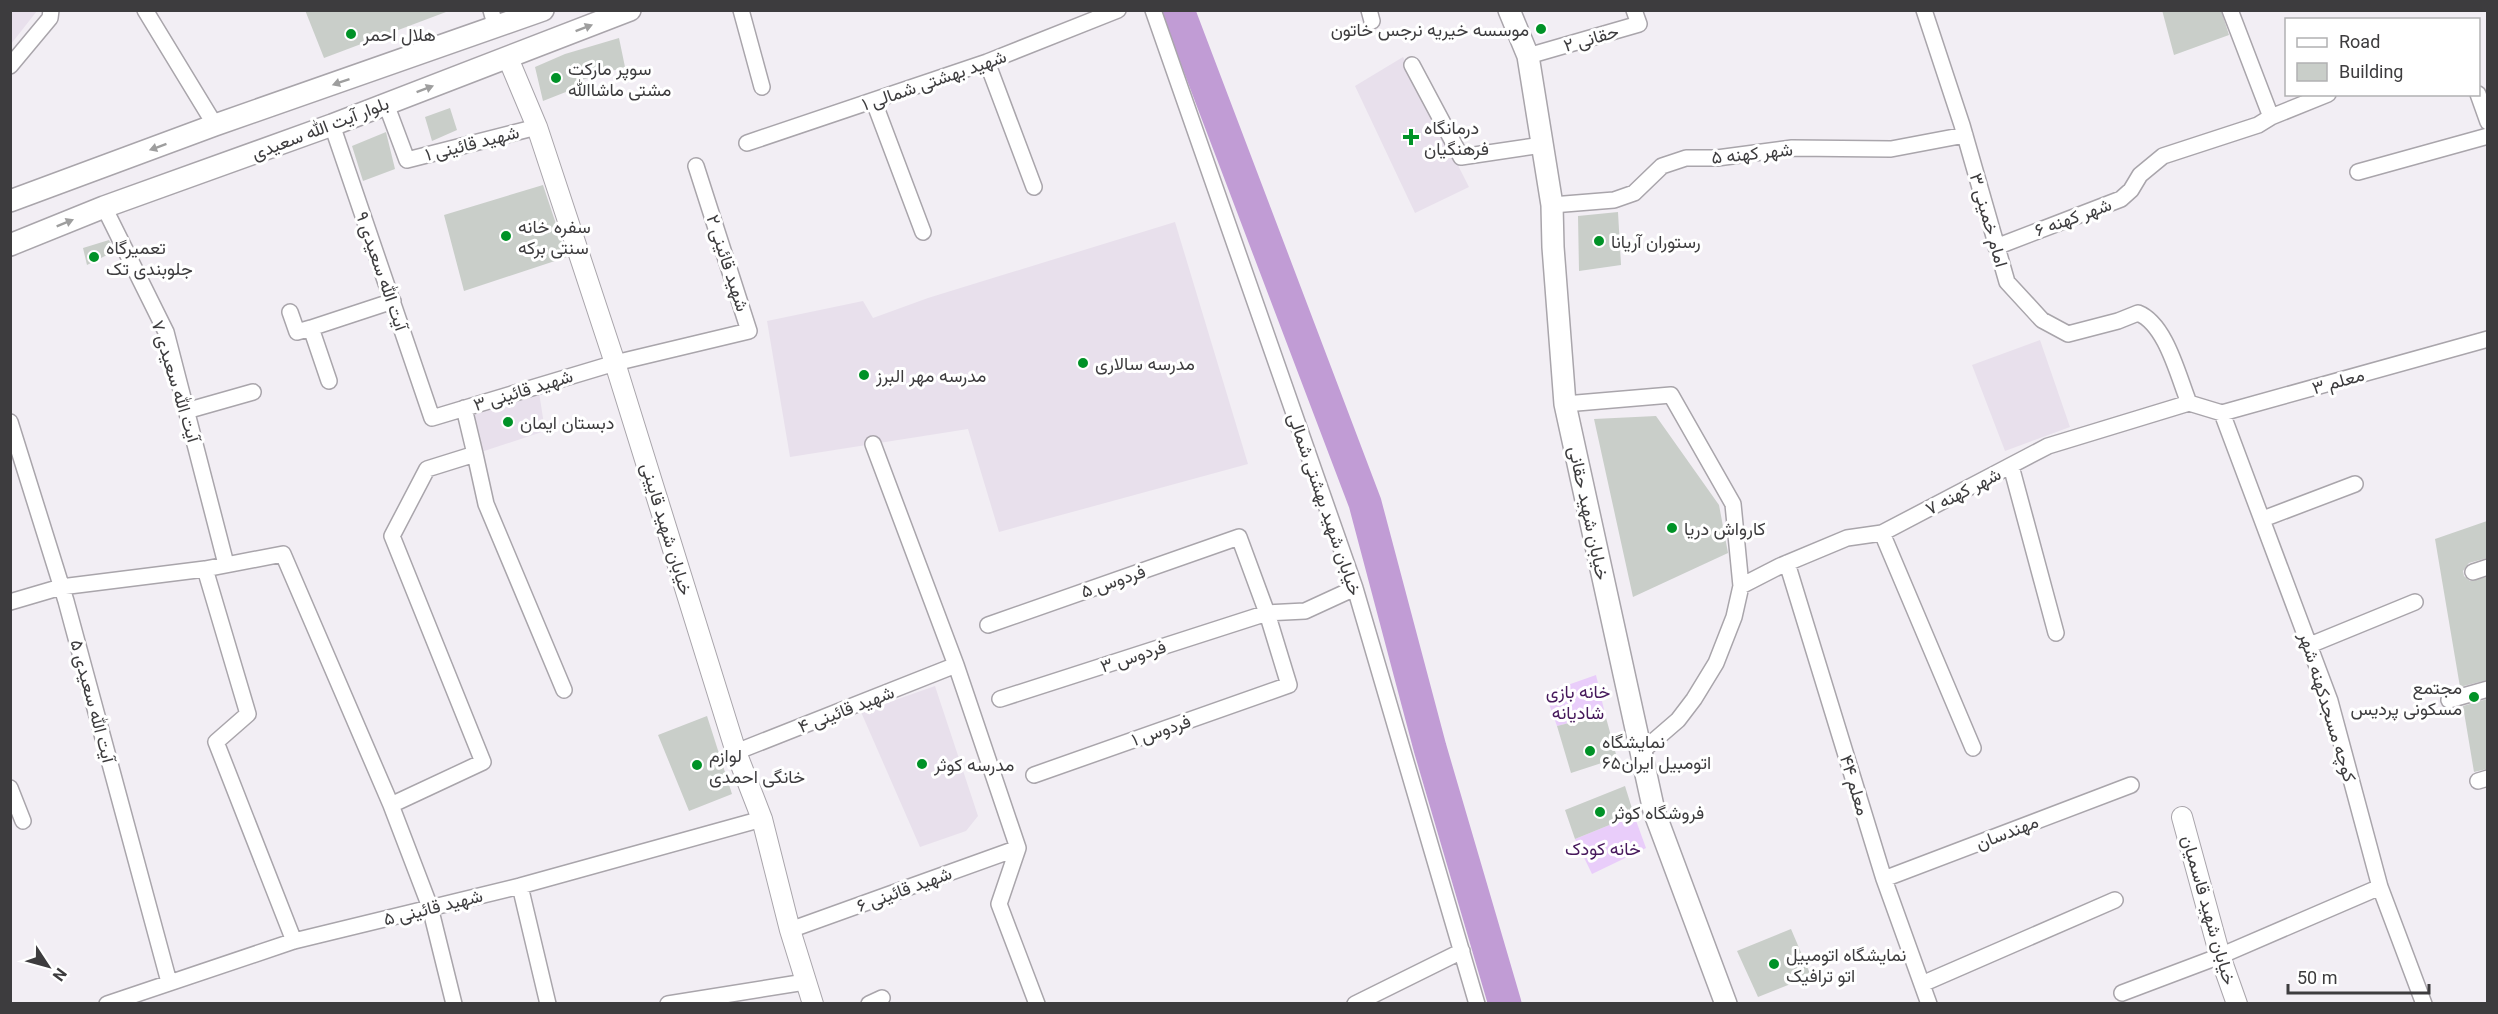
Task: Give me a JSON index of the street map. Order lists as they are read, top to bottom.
{
  "streets": {
    "main road": ["بلوار آیت الله سعیدی", "خیابان شهید حقانی"],
    "street": [
      "حقانی ۲",
      "شهید بهشتی شمالی ۱",
      "شهید قائینی ۱",
      "شهر کهنه ۵",
      "شهر کهنه ۶",
      "امام خمینی ۳",
      "شهید قائینی ۲",
      "آیت الله سعیدی ۹",
      "آیت الله سعیدی ۷",
      "معلم ۳",
      "شهید قائینی ۳",
      "شهر کهنه ۷",
      "خیابان شهید بهشتی شمالی",
      "خیابان شهید قایینی",
      "فردوس ۵",
      "فردوس ۳",
      "آیت الله سعیدی ۵",
      "کوچه مسجدکهنه شهر",
      "شهید قائینی ۴",
      "فردوس ۱",
      "معلم ۴۴",
      "مهندسان",
      "شهید قائینی ۶",
      "شهید قائینی ۵",
      "خیابان شهید قاسمیان"
    ]
  },
  "crossings": [
    ["حقانی ۲", "خیابان شهید حقانی"],
    ["بلوار آیت الله سعیدی", "شهید قائینی ۱"],
    ["بلوار آیت الله سعیدی", "آیت الله سعیدی ۹"],
    ["بلوار آیت الله سعیدی", "آیت الله سعیدی ۷"],
    ["بلوار آیت الله سعیدی", "خیابان شهید قایینی"],
    ["شهید قائینی ۱", "خیابان شهید قایینی"],
    ["شهر کهنه ۵", "امام خمینی ۳"],
    ["شهر کهنه ۵", "خیابان شهید حقانی"],
    ["شهر کهنه ۶", "امام خمینی ۳"],
    ["امام خمینی ۳", "شهر کهنه ۷"],
    ["شهید قائینی ۲", "شهید قائینی ۳"],
    ["شهید قائینی ۲", "خیابان شهید قایینی"],
    ["آیت الله سعیدی ۹", "شهید قائینی ۳"],
    ["معلم ۳", "کوچه مسجدکهنه شهر"],
    ["شهید قائینی ۳", "خیابان شهید قایینی"],
    ["شهر کهنه ۷", "معلم ۴۴"],
    ["خیابان شهید بهشتی شمالی", "فردوس ۳"],
    ["خیابان شهید قایینی", "شهید قائینی ۴"],
    ["خیابان شهید قایینی", "شهید قائینی ۶"],
    ["خیابان شهید قایینی", "شهید قائینی ۵"],
    ["فردوس ۵", "فردوس ۳"],
    ["فردوس ۵", "فردوس ۱"],
    ["فردوس ۳", "فردوس ۱"],
    ["آیت الله سعیدی ۵", "شهید قائینی ۵"],
    ["معلم ۴۴", "مهندسان"]
  ],
  "parks": ["خانه بازی شادیانه", "خانه کودک"],
  "places": {
    "other": [
      "موسسه خیریه نرجس خاتون",
      "هلال احمر",
      "سوپر مارکت مشتی ماشاالله",
      "سفره خانه سنتی برکه",
      "رستوران آریانا",
      "تعمیرگاه جلوبندی تک",
      "مدرسه سالاری",
      "مدرسه مهر البرز",
      "دبستان ایمان",
      "کارواش دریا",
      "مجتمع مسکونی پردیس",
      "نمایشگاه اتومبیل ایران۶۵",
      "مدرسه کوثر",
      "لوازم خانگی احمدی",
      "فروشگاه کوثر",
      "نمایشگاه اتومبیل اتو ترافیک"
    ],
    "health": ["درمانگاه فرهنگیان"]
  },
  "legend": ["Road", "Building"],
  "scale_bar": "50 m",
  "north": "bottom right"
}
